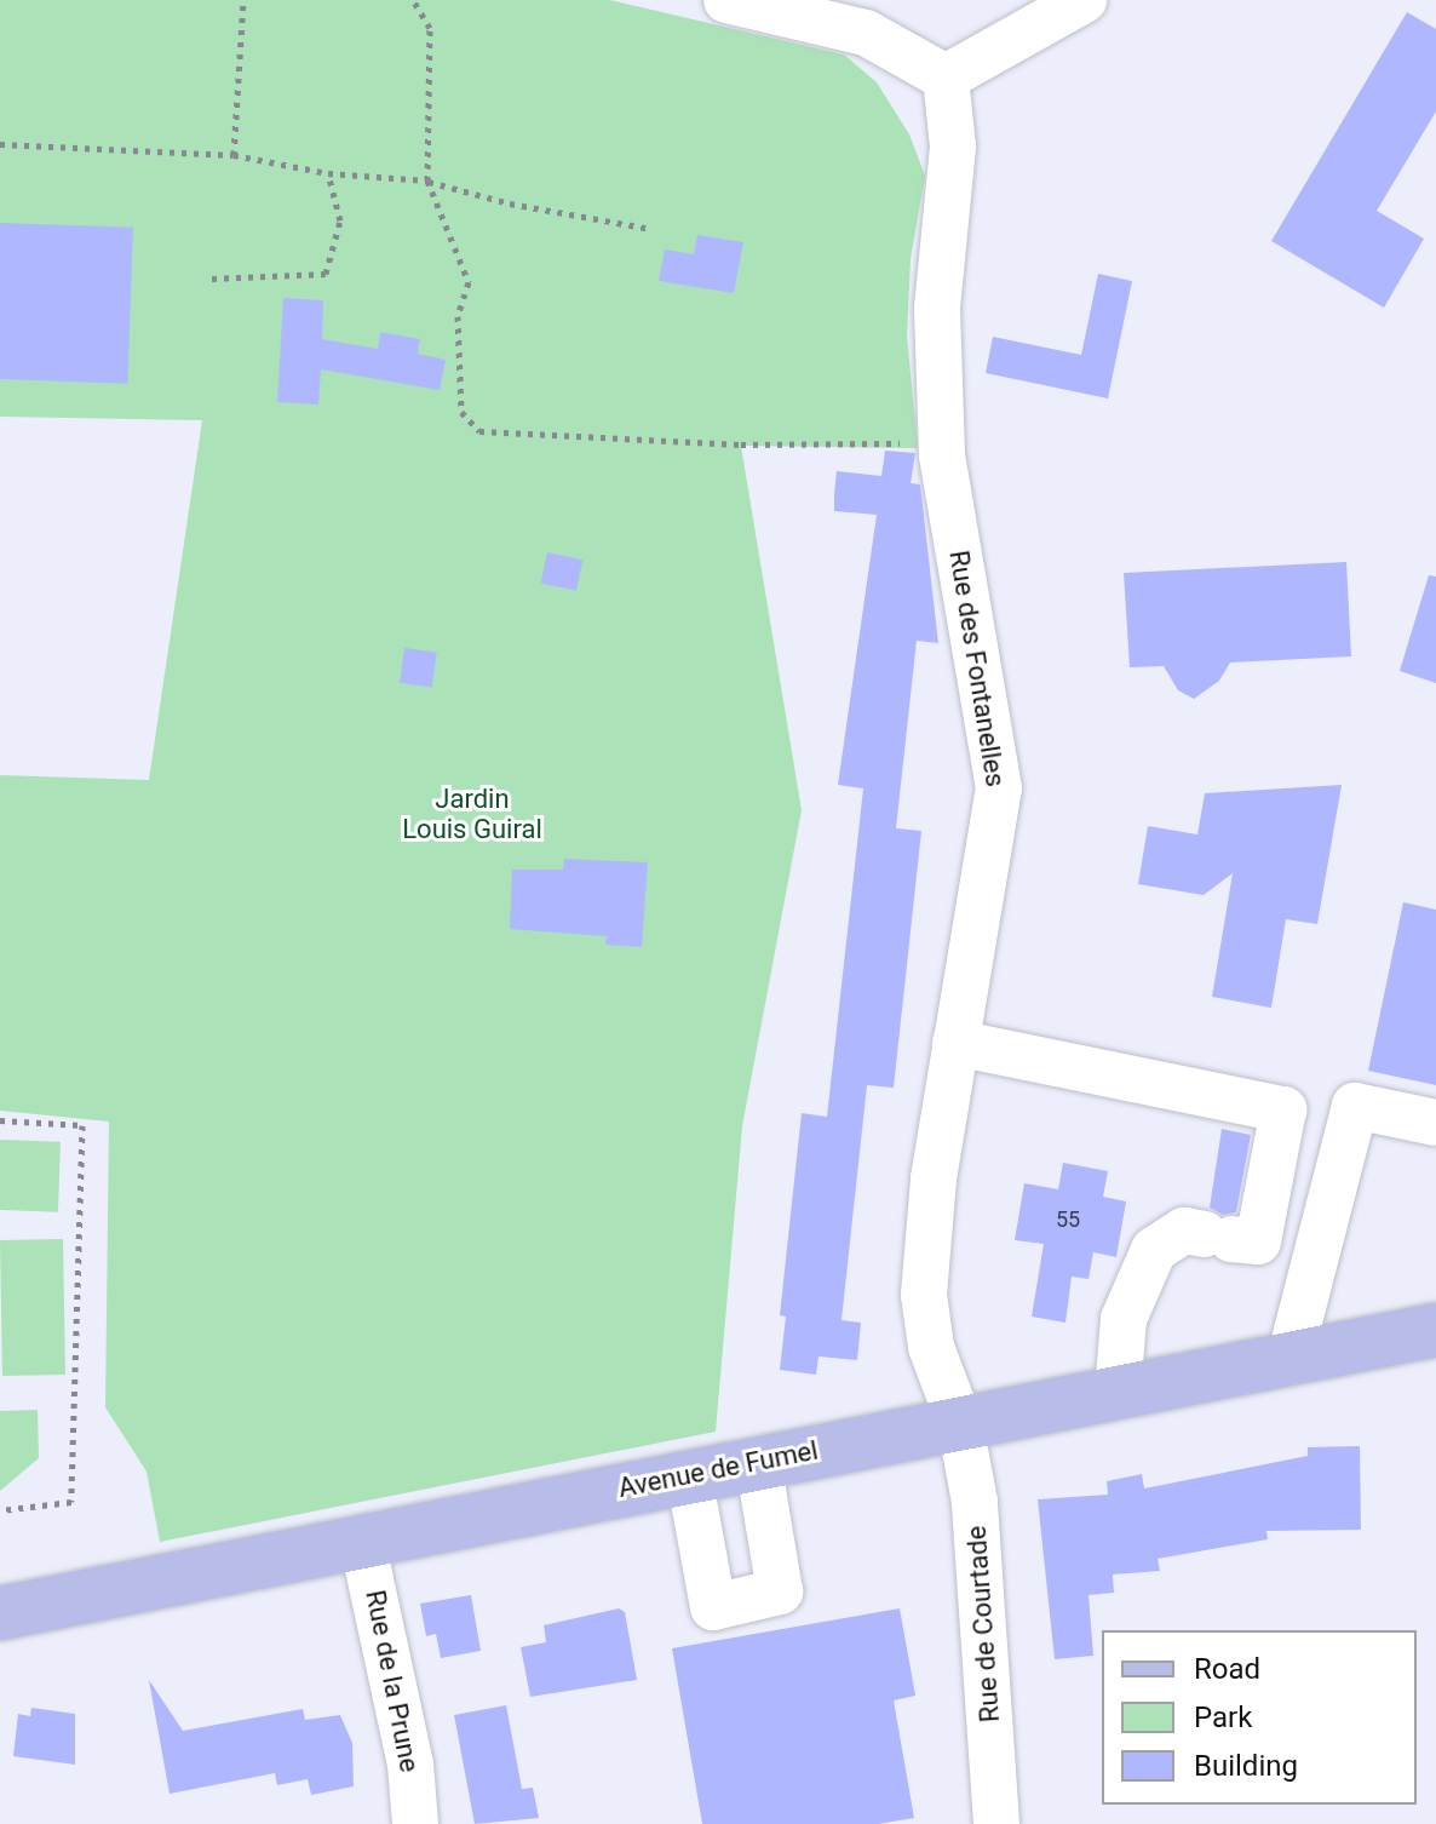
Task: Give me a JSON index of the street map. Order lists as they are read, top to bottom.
{
  "streets": {
    "main road": ["Avenue de Fumel"],
    "street": ["Rue des Fontanelles", "Rue de Courtade", "Rue de la Prune"]
  },
  "crossings": [
    ["Rue des Fontanelles", "Avenue de Fumel"],
    ["Rue des Fontanelles", "Rue de Courtade"],
    ["Avenue de Fumel", "Rue de Courtade"],
    ["Avenue de Fumel", "Rue de la Prune"]
  ],
  "parks": ["Jardin Louis Guiral"],
  "house_numbers": ["55"],
  "legend": ["Road", "Park", "Building"]
}
